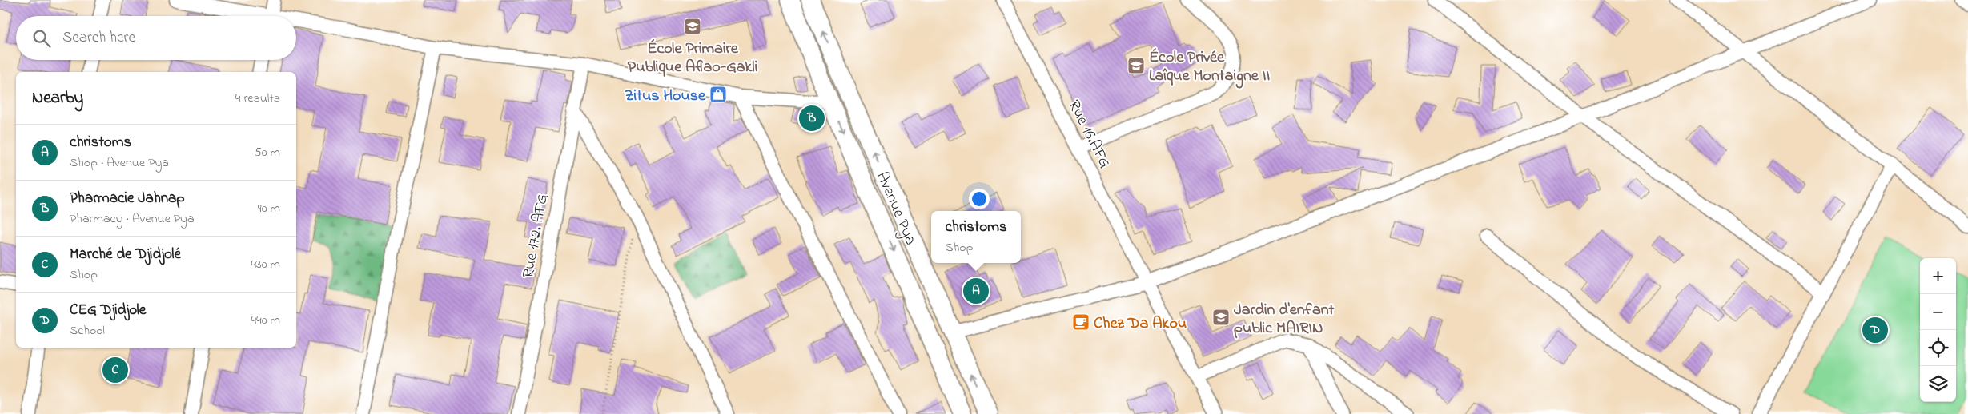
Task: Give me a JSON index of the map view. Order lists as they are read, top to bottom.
{
  "streets": {
    "main road": ["Avenue Pya"],
    "street": ["Rue 16.AFG", "Rue 172. AFG"]
  },
  "places": {
    "school or university": ["École Primaire Publique Aflao-Gakli", "École Privée Laîque Montaigne II", "Jardin d'enfant public MAIRIN"],
    "shop": ["Zitus House"],
    "cafe": ["Chez Da Akou"]
  },
  "page": {
    "search": "Search here",
    "heading": ["Nearby", "4 results"],
    "pins": [
      "B",
      "A",
      "D",
      "C"
    ],
    "list": [
      {
        "mark": "A",
        "name": "christoms",
        "note": "Shop · Avenue Pya",
        "value": "50 m"
      },
      {
        "mark": "B",
        "name": "Pharmacie Jahnap",
        "note": "Pharmacy · Avenue Pya",
        "value": "90 m"
      },
      {
        "mark": "C",
        "name": "Marché de Djidjolé",
        "note": "Shop",
        "value": "430 m"
      },
      {
        "mark": "D",
        "name": "CEG Djidjole",
        "note": "School",
        "value": "440 m"
      }
    ],
    "popup": ["christoms", "Shop"],
    "map_buttons": ["+", "−"]
  }
}
